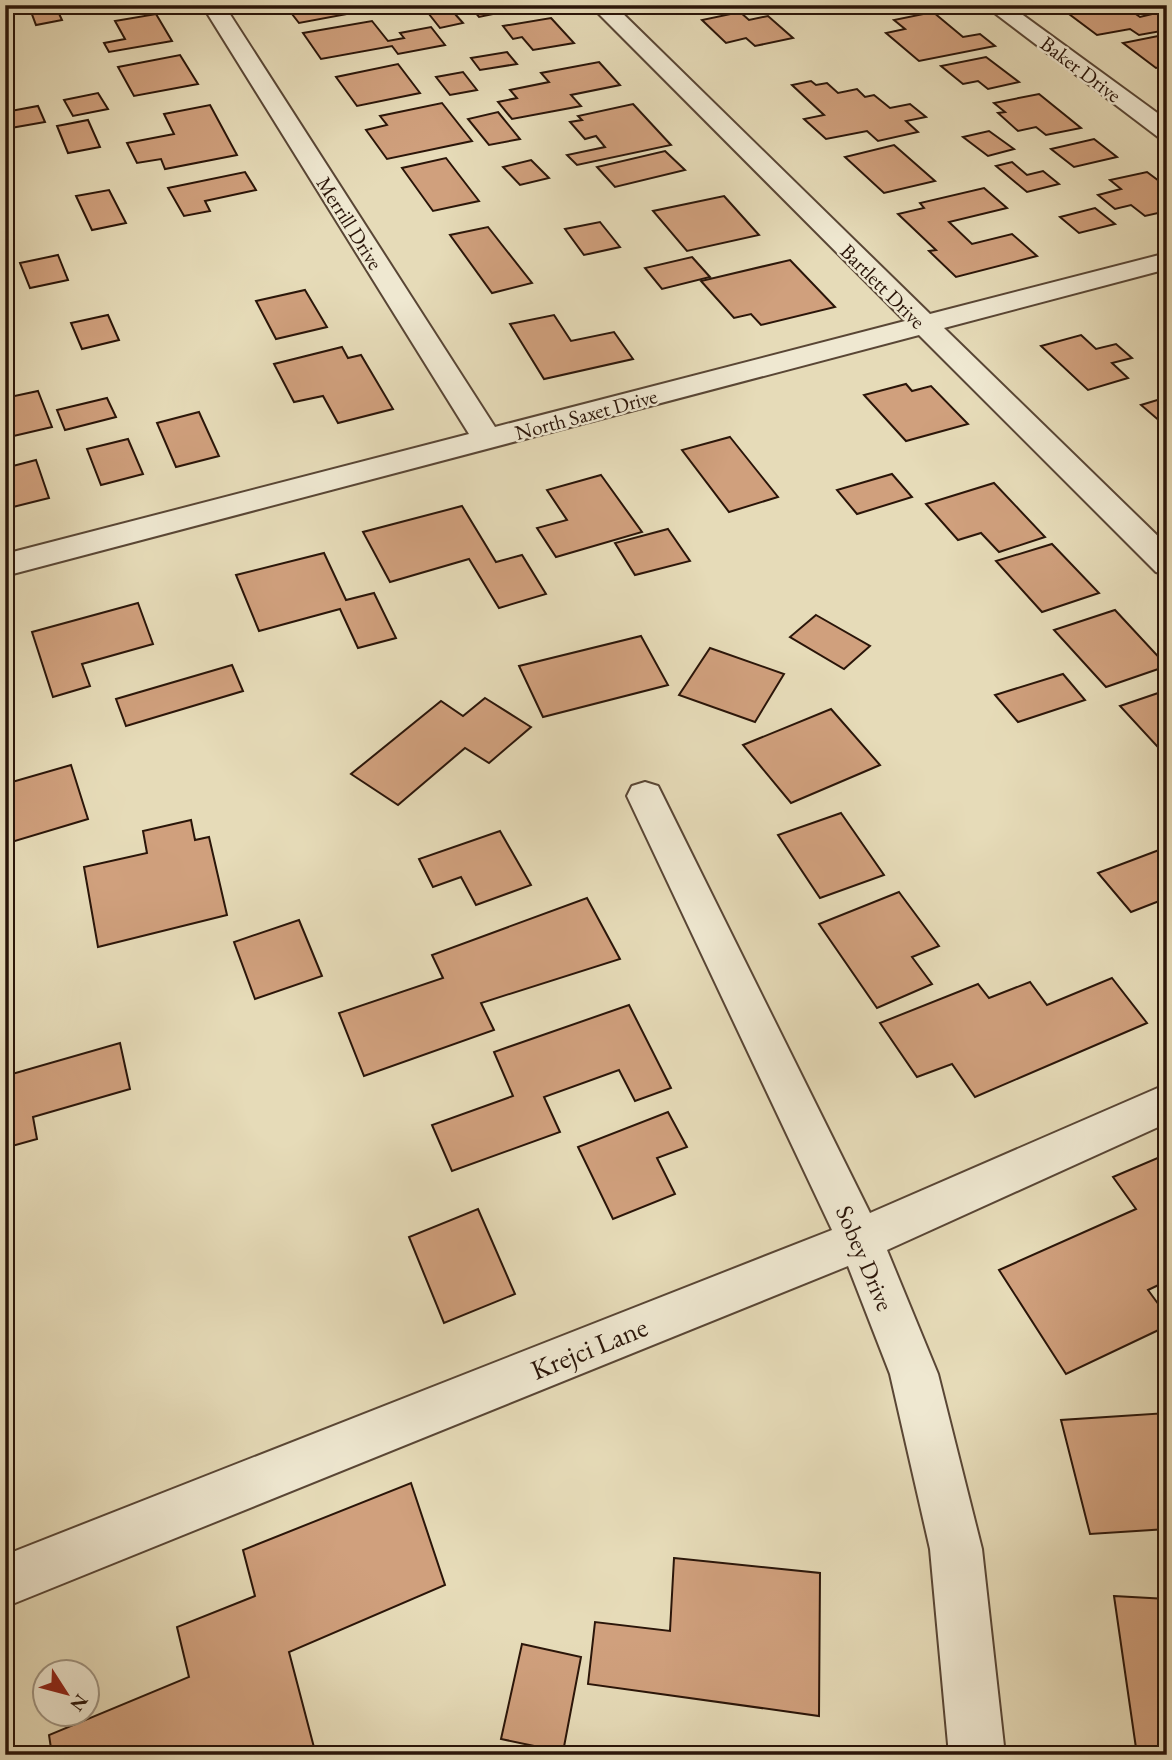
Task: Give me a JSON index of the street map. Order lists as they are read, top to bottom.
{
  "streets": {
    "street": [
      "Baker Drive",
      "Merrill Drive",
      "Bartlett Drive",
      "North Saxet Drive",
      "Sobey Drive",
      "Krejci Lane"
    ]
  },
  "crossings": [
    ["Merrill Drive", "North Saxet Drive"],
    ["Bartlett Drive", "North Saxet Drive"],
    ["Sobey Drive", "Krejci Lane"]
  ],
  "north": "bottom right"
}
